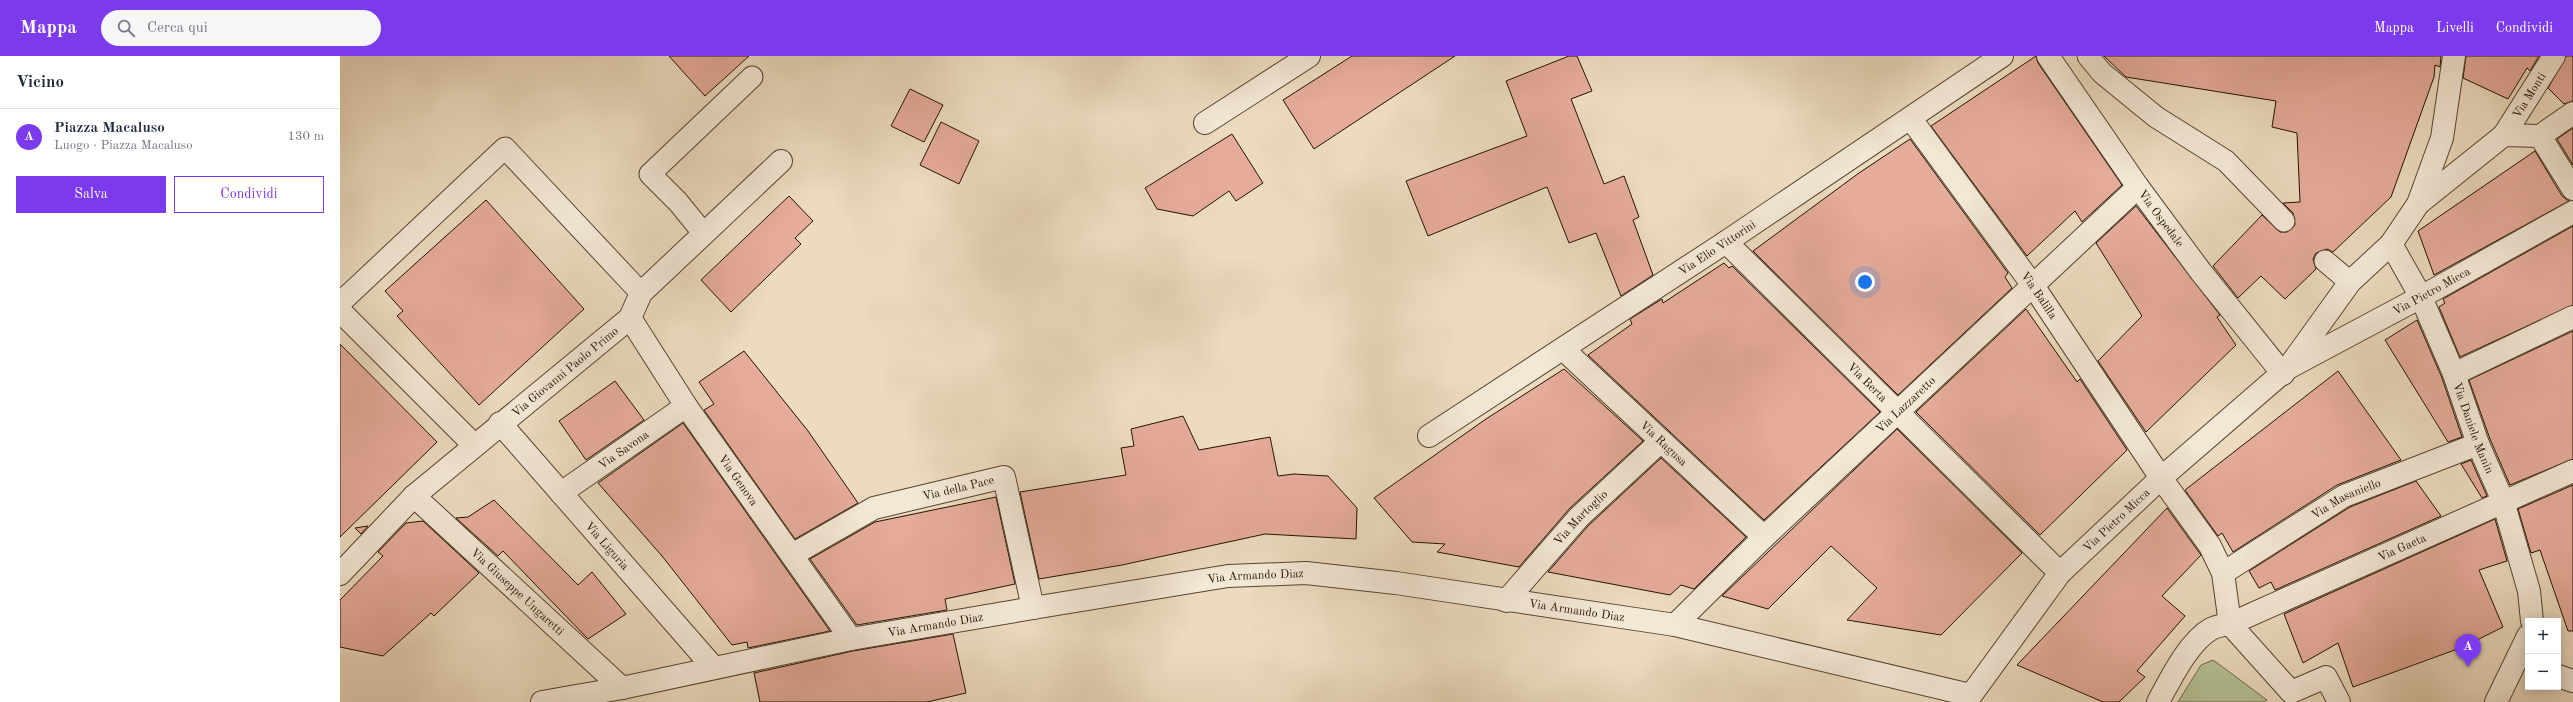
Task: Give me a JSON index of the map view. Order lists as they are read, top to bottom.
{
  "streets": {
    "street": [
      "Via Monti",
      "Via Ospedale",
      "Via Elio Vittorini",
      "Via Pietro Micca",
      "Via Balilla",
      "Via Giovanni Paolo Primo",
      "Via Berta",
      "Via Lazzaretto",
      "Via Daniele Manin",
      "Via Ragusa",
      "Via Savona",
      "Via Genova",
      "Via della Pace",
      "Via Masaniello",
      "Via Martoglio",
      "Via Liguria",
      "Via Gaeta",
      "Via Armando Diaz",
      "Via Giuseppe Ungaretti"
    ]
  },
  "crossings": [
    ["Via Monti", "Via Pietro Micca"],
    ["Via Ospedale", "Via Pietro Micca"],
    ["Via Ospedale", "Via Lazzaretto"],
    ["Via Elio Vittorini", "Via Balilla"],
    ["Via Elio Vittorini", "Via Berta"],
    ["Via Elio Vittorini", "Via Ragusa"],
    ["Via Pietro Micca", "Via Balilla"],
    ["Via Pietro Micca", "Via Berta"],
    ["Via Pietro Micca", "Via Daniele Manin"],
    ["Via Pietro Micca", "Via Armando Diaz"],
    ["Via Balilla", "Via Lazzaretto"],
    ["Via Balilla", "Via Masaniello"],
    ["Via Balilla", "Via Gaeta"],
    ["Via Giovanni Paolo Primo", "Via Genova"],
    ["Via Giovanni Paolo Primo", "Via Liguria"],
    ["Via Giovanni Paolo Primo", "Via Giuseppe Ungaretti"],
    ["Via Berta", "Via Lazzaretto"],
    ["Via Lazzaretto", "Via Ragusa"],
    ["Via Lazzaretto", "Via Armando Diaz"],
    ["Via Daniele Manin", "Via Masaniello"],
    ["Via Daniele Manin", "Via Gaeta"],
    ["Via Ragusa", "Via Martoglio"],
    ["Via Savona", "Via Genova"],
    ["Via Savona", "Via Liguria"],
    ["Via Genova", "Via della Pace"],
    ["Via Genova", "Via Armando Diaz"],
    ["Via della Pace", "Via Armando Diaz"],
    ["Via Martoglio", "Via Armando Diaz"],
    ["Via Liguria", "Via Armando Diaz"],
    ["Via Armando Diaz", "Via Giuseppe Ungaretti"]
  ],
  "page": {
    "header": "Mappa",
    "search": "Cerca qui",
    "nav": ["Mappa", "Livelli", "Condividi"],
    "heading": "Vicino",
    "list": [
      {
        "mark": "A",
        "name": "Piazza Macaluso",
        "note": "Luogo · Piazza Macaluso",
        "value": "130 m"
      }
    ],
    "buttons": ["Salva", "Condividi"],
    "map_buttons": ["+", "−"],
    "pins": "A"
  }
}
